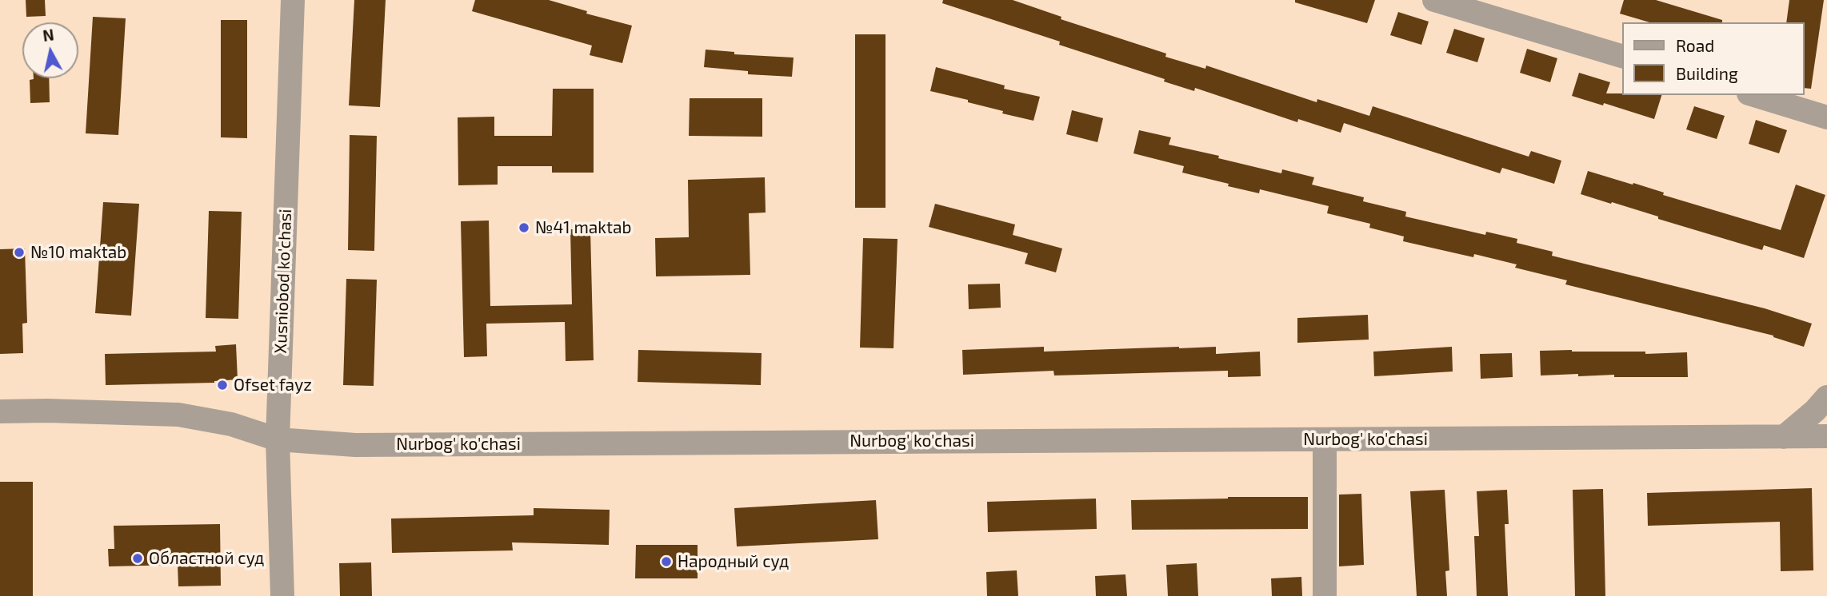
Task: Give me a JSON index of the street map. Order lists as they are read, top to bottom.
{
  "streets": {
    "street": ["Xusniobod ko'chasi", "Nurbog' ko'chasi"]
  },
  "crossings": [
    ["Xusniobod ko'chasi", "Nurbog' ko'chasi"]
  ],
  "places": [
    "№41 maktab",
    "№10 maktab",
    "Ofset fayz",
    "Областной суд",
    "Народный суд"
  ],
  "legend": ["Road", "Building"],
  "north": "top"
}
